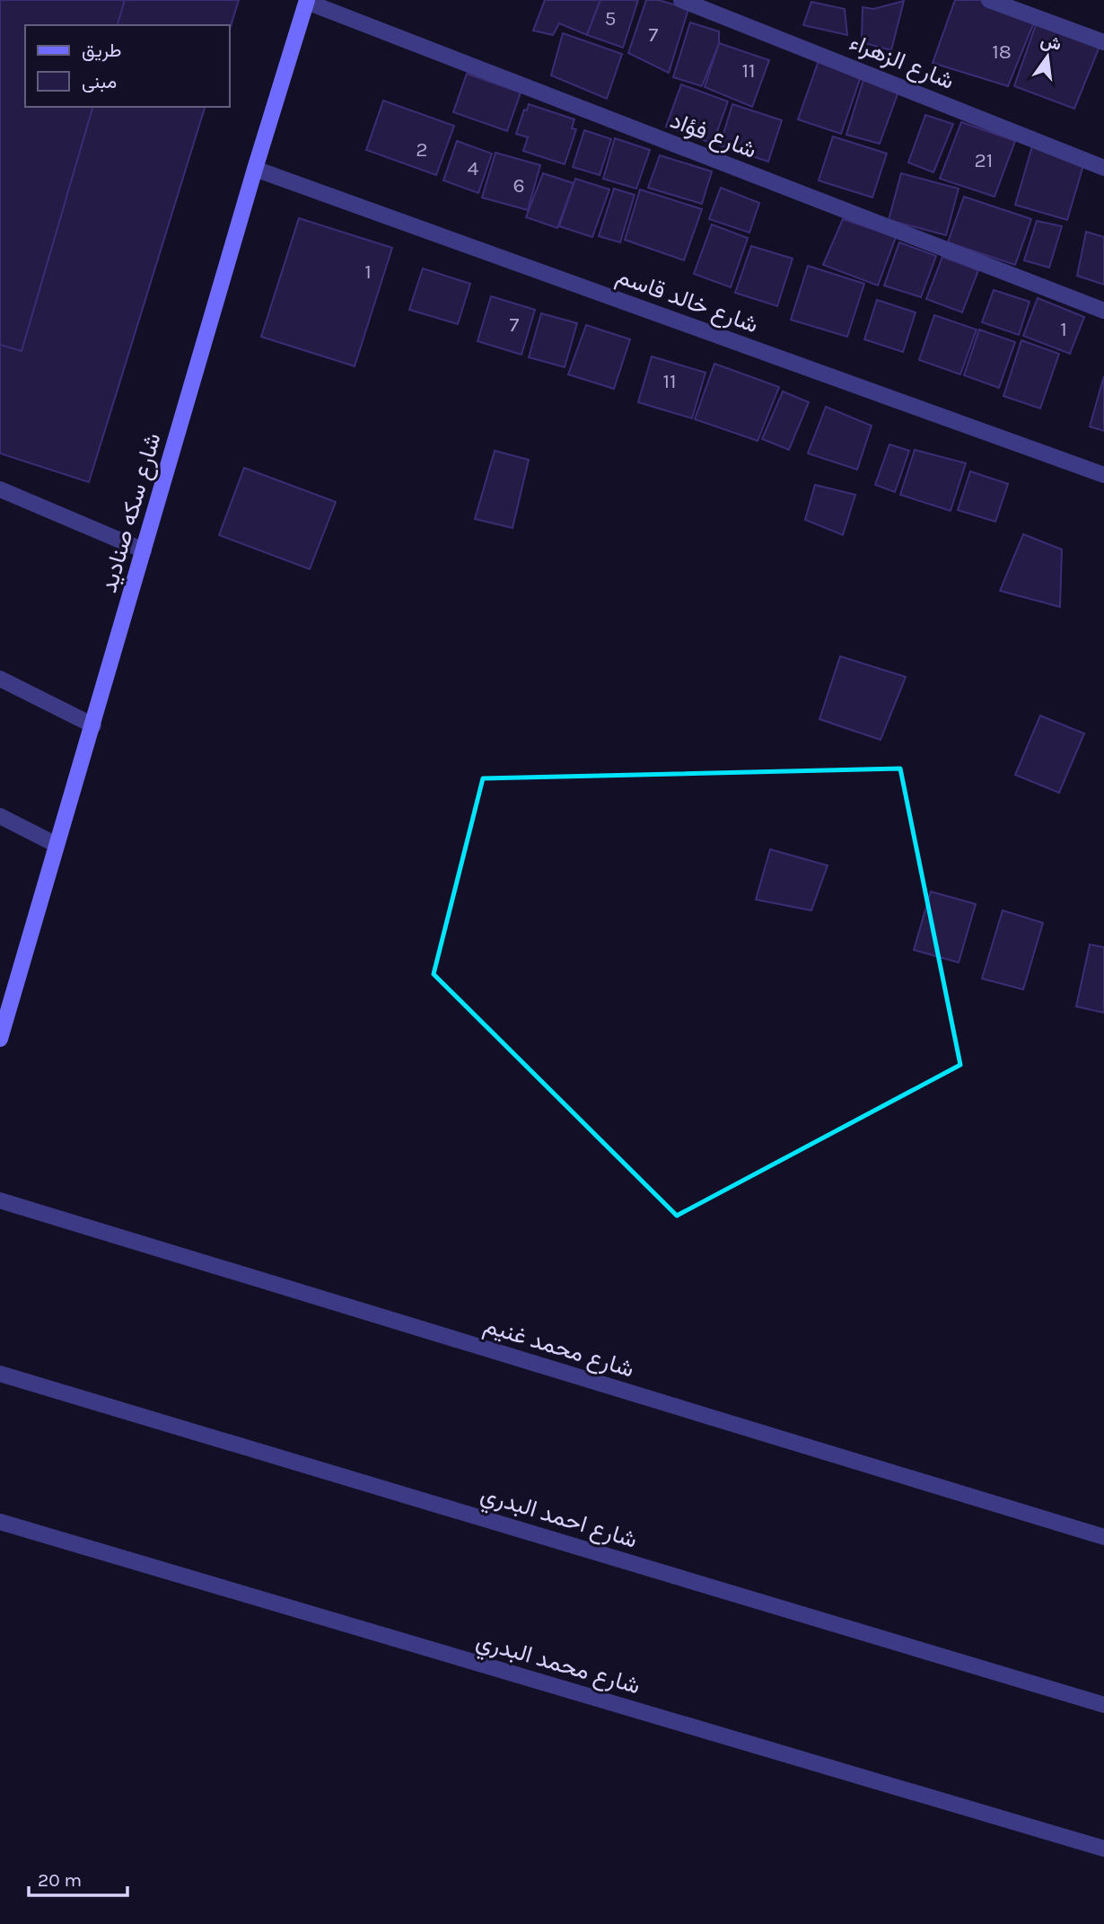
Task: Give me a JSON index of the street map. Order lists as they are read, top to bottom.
{
  "streets": {
    "street": [
      "شارع الزهراء",
      "شارع فؤاد",
      "شارع خالد قاسم",
      "شارع سكه صناديد",
      "شارع محمد غنيم",
      "شارع احمد البدري",
      "شارع محمد البدري"
    ]
  },
  "crossings": [
    ["شارع فؤاد", "شارع سكه صناديد"],
    ["شارع خالد قاسم", "شارع سكه صناديد"]
  ],
  "house_numbers": [
    "5",
    "7",
    "18",
    "11",
    "2",
    "21",
    "4",
    "6",
    "1",
    "7",
    "1",
    "11"
  ],
  "legend": ["طريق", "مبنى"],
  "scale_bar": "20 m",
  "north": "top"
}
